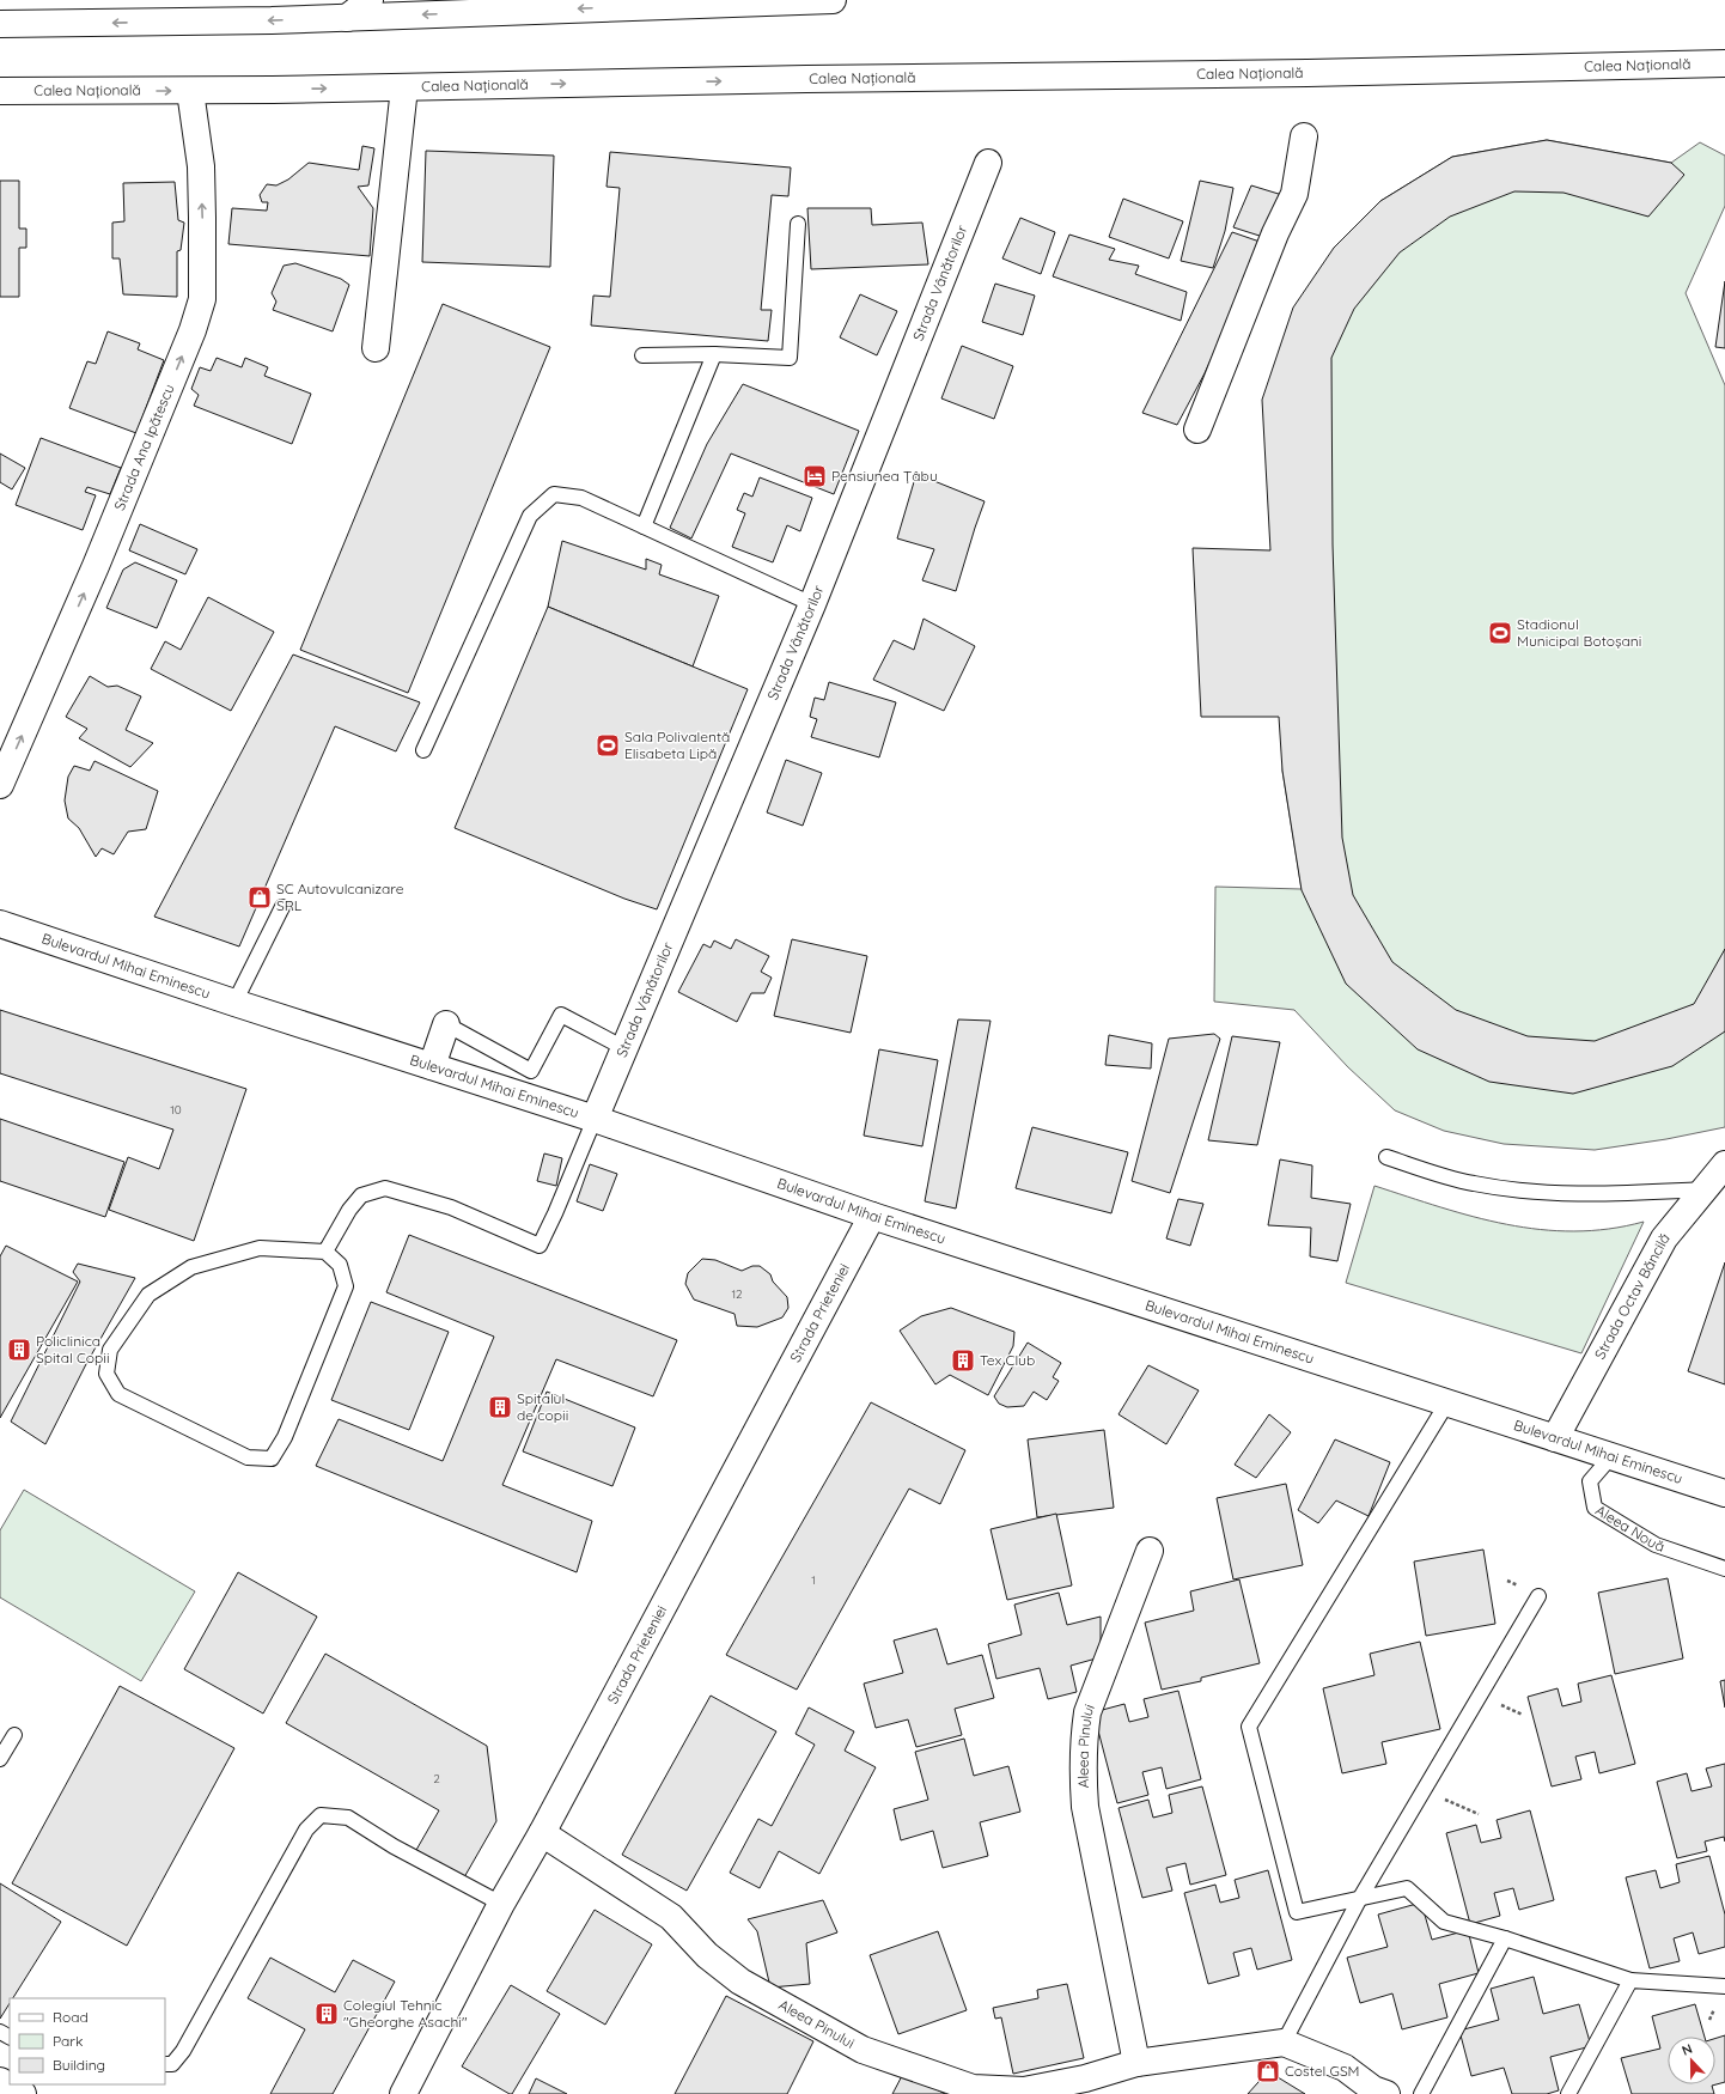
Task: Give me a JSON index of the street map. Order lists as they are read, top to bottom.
{
  "streets": {
    "street": [
      "Calea Națională",
      "Strada Vânătorilor",
      "Strada Ana Ipătescu",
      "Bulevardul Mihai Eminescu",
      "Strada Octav Băncilă",
      "Strada Prieteniei",
      "Aleea Pinului"
    ],
    "lane": ["Aleea Nouă"]
  },
  "crossings": [
    ["Calea Națională", "Strada Ana Ipătescu"],
    ["Strada Vânătorilor", "Bulevardul Mihai Eminescu"],
    ["Bulevardul Mihai Eminescu", "Strada Octav Băncilă"],
    ["Bulevardul Mihai Eminescu", "Strada Prieteniei"],
    ["Bulevardul Mihai Eminescu", "Aleea Nouă"],
    ["Strada Prieteniei", "Aleea Pinului"]
  ],
  "places": {
    "hotel": ["Pensiunea Țâbu"],
    "sports": ["Stadionul Municipal Botoșani", "Sala Polivalentă Elisabeta Lipă"],
    "shop": ["SC Autovulcanizare SRL", "Costel GSM"],
    "building": [
      "Policlinica Spital Copii",
      "Tex Club",
      "Spitalul de copii",
      "Colegiul Tehnic \"Gheorghe Asachi\""
    ]
  },
  "house_numbers": [
    "10",
    "12",
    "1",
    "2"
  ],
  "legend": ["Road", "Park", "Building"],
  "north": "top"
}
